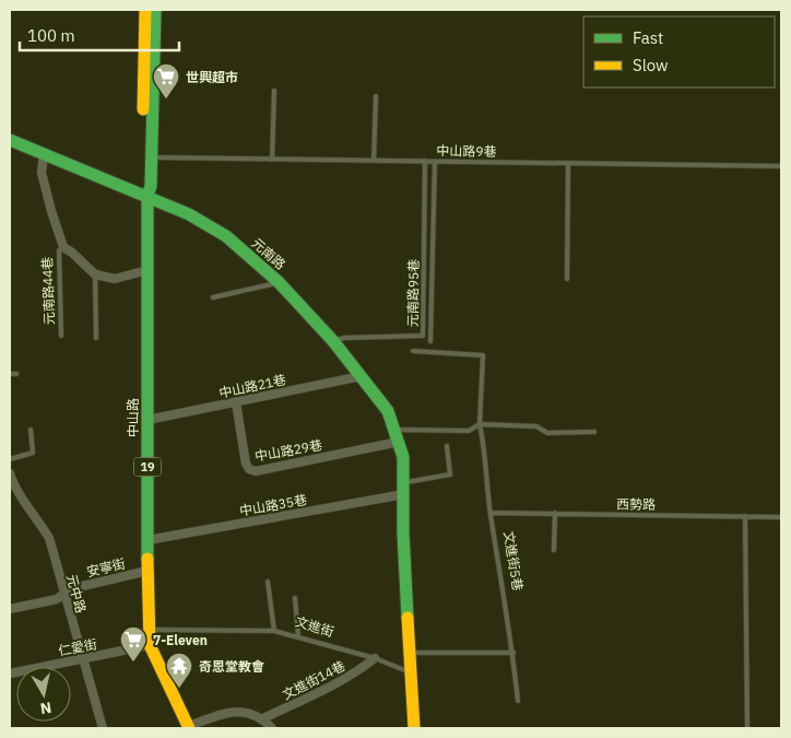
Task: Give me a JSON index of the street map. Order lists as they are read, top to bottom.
{
  "streets": {
    "main road": ["元南路", "中山路", "19"],
    "street": [
      "元南路44巷",
      "中山路21巷",
      "中山路29巷",
      "中山路35巷",
      "安寧街",
      "元中路",
      "仁愛街",
      "文進街14巷"
    ],
    "lane": [
      "中山路9巷",
      "元南路95巷",
      "西勢路",
      "文進街5巷",
      "文進街"
    ]
  },
  "crossings": [
    ["中山路9巷", "元南路95巷"],
    ["中山路9巷", "中山路"],
    ["元南路", "元南路44巷"],
    ["元南路", "元南路95巷"],
    ["元南路", "中山路21巷"],
    ["元南路", "中山路"],
    ["元南路", "中山路29巷"],
    ["元南路", "中山路35巷"],
    ["中山路21巷", "中山路"],
    ["中山路21巷", "中山路29巷"],
    ["中山路", "中山路35巷"],
    ["中山路", "安寧街"],
    ["中山路", "文進街"],
    ["中山路", "仁愛街"],
    ["西勢路", "文進街5巷"],
    ["安寧街", "元中路"],
    ["元中路", "仁愛街"],
    ["文進街", "文進街14巷"]
  ],
  "places": {
    "supermarket": ["世興超市", "7-Eleven"],
    "temple": ["奇恩堂教會"]
  },
  "legend": ["Fast", "Slow"],
  "scale_bar": "100 m",
  "north": "bottom"
}
